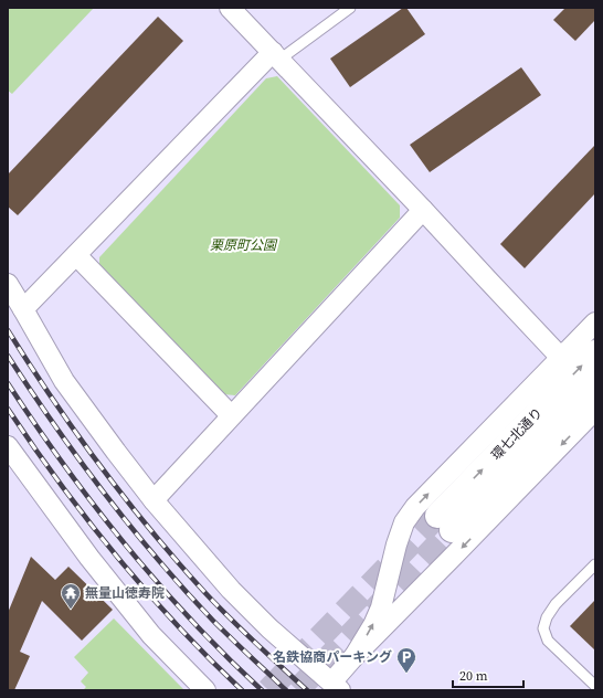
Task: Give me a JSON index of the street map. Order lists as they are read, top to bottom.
{
  "streets": {
    "street": ["環七北通り"]
  },
  "parks": ["栗原町公園"],
  "places": {
    "temple": ["無量山徳寿院"],
    "parking": ["名鉄協商パーキング"]
  },
  "scale_bar": "20 m"
}
